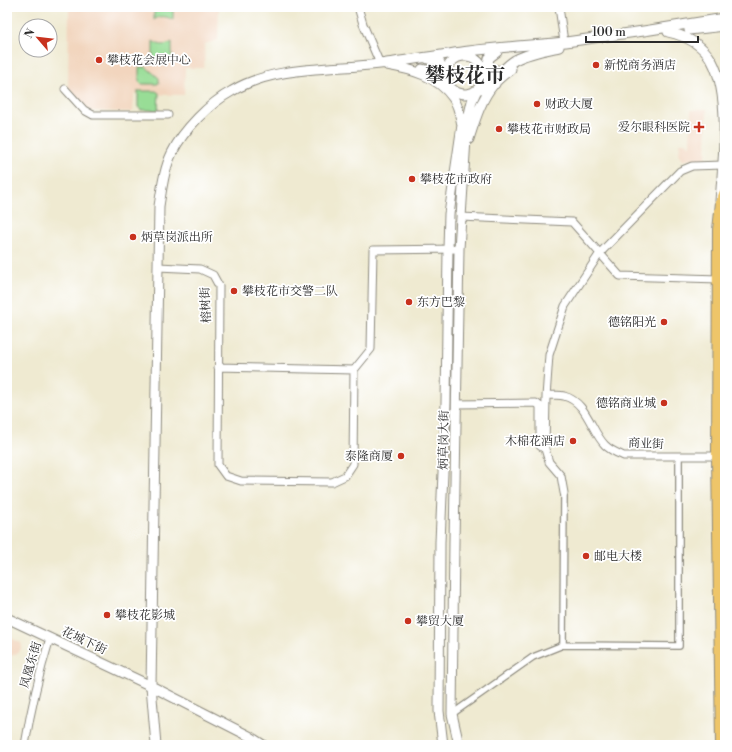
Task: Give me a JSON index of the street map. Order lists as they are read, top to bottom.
{
  "streets": {
    "street": [
      "榕树街",
      "炳草岗大街",
      "商业街",
      "花城下街",
      "凤凰东街"
    ]
  },
  "crossings": [
    ["花城下街", "凤凰东街"]
  ],
  "districts": ["攀枝花市"],
  "places": {
    "other": [
      "攀枝花会展中心",
      "新悦商务酒店",
      "财政大厦",
      "攀枝花市财政局",
      "攀枝花市政府",
      "炳草岗派出所",
      "攀枝花市交警二队",
      "东方巴黎",
      "德铭阳光",
      "德铭商业城",
      "木棉花酒店",
      "泰隆商厦",
      "邮电大楼",
      "攀枝花影城",
      "攀贸大厦"
    ],
    "health": ["爱尔眼科医院"]
  },
  "scale_bar": "100 m",
  "north": "top left"
}
